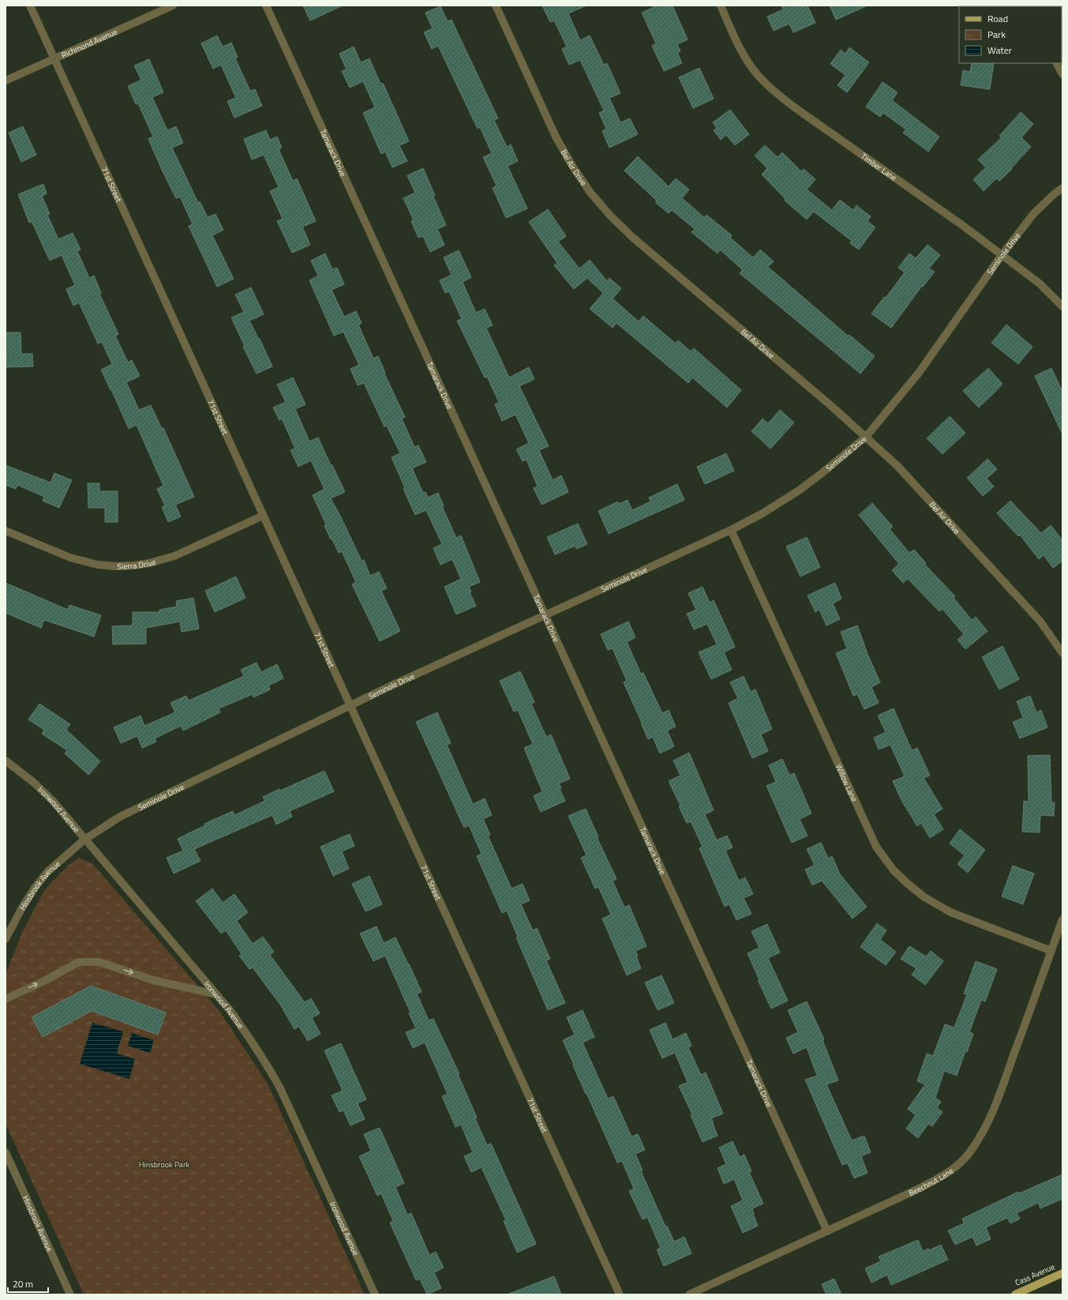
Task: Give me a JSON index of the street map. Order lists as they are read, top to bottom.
{
  "streets": {
    "main road": ["Cass Avenue"],
    "street": [
      "Richmond Avenue",
      "Tamarack Drive",
      "Timber Lane",
      "Bel Air Drive",
      "71st Street",
      "Seminole Drive",
      "Sierra Drive",
      "Willow Lane",
      "Ironwood Avenue",
      "Hinsbrook Avenue",
      "Beechnut Lane"
    ]
  },
  "crossings": [
    ["Richmond Avenue", "71st Street"],
    ["Tamarack Drive", "Seminole Drive"],
    ["Tamarack Drive", "Beechnut Lane"],
    ["Timber Lane", "Seminole Drive"],
    ["Bel Air Drive", "Seminole Drive"],
    ["71st Street", "Seminole Drive"],
    ["71st Street", "Sierra Drive"],
    ["Seminole Drive", "Willow Lane"],
    ["Seminole Drive", "Ironwood Avenue"],
    ["Seminole Drive", "Hinsbrook Avenue"],
    ["Willow Lane", "Beechnut Lane"],
    ["Ironwood Avenue", "Hinsbrook Avenue"]
  ],
  "parks": ["Hinsbrook Park"],
  "legend": ["Road", "Park", "Water"],
  "scale_bar": "20 m"
}
